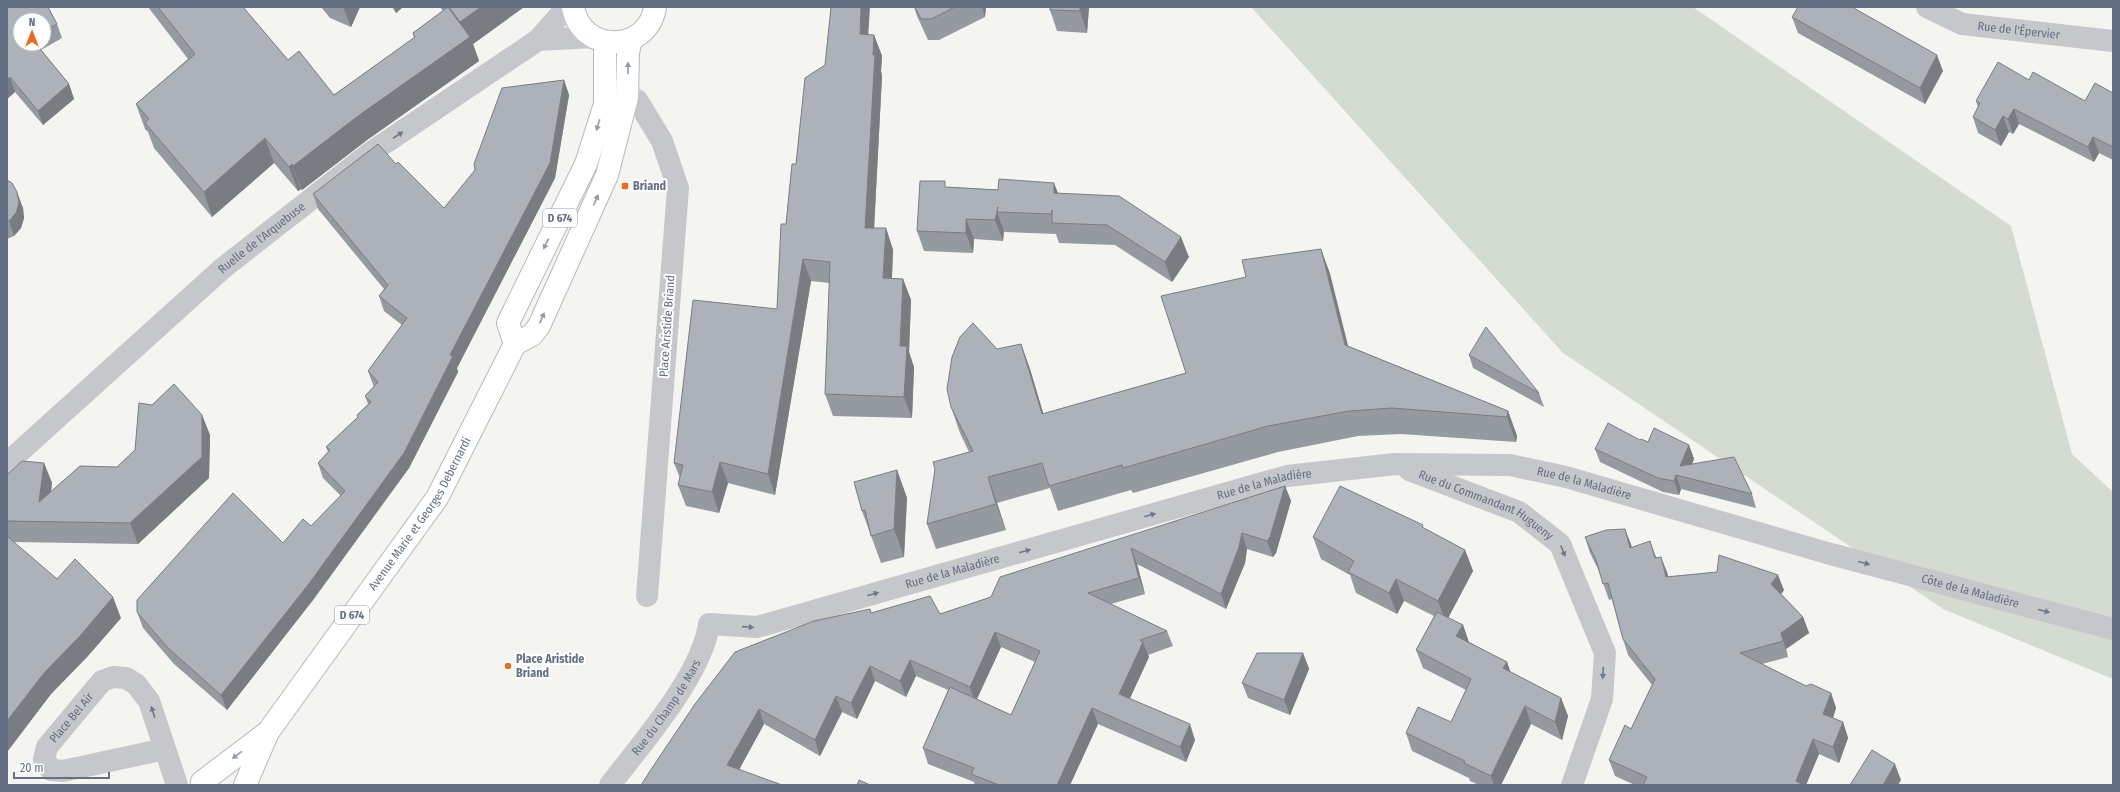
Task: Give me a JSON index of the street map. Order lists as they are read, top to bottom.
{
  "streets": {
    "main road": ["D 674", "Avenue Marie et Georges Debernardi"],
    "street": [
      "Rue de l'Épervier",
      "Ruelle de l'Arquebuse",
      "Place Aristide Briand",
      "Rue de la Maladière",
      "Rue du Commandant Hugueny",
      "Côte de la Maladière",
      "Rue du Champ de Mars",
      "Place Bel Air"
    ]
  },
  "crossings": [
    ["D 674", "Place Aristide Briand"],
    ["D 674", "Avenue Marie et Georges Debernardi"],
    ["Rue de la Maladière", "Rue du Commandant Hugueny"],
    ["Rue de la Maladière", "Côte de la Maladière"],
    ["Rue de la Maladière", "Rue du Champ de Mars"]
  ],
  "one_way": [
    "Ruelle de l'Arquebuse",
    "Rue de la Maladière",
    "Rue du Commandant Hugueny",
    "Côte de la Maladière"
  ],
  "places": {
    "transit": ["Briand"],
    "other": ["Place Aristide Briand"]
  },
  "scale_bar": "20 m",
  "north": "top"
}
